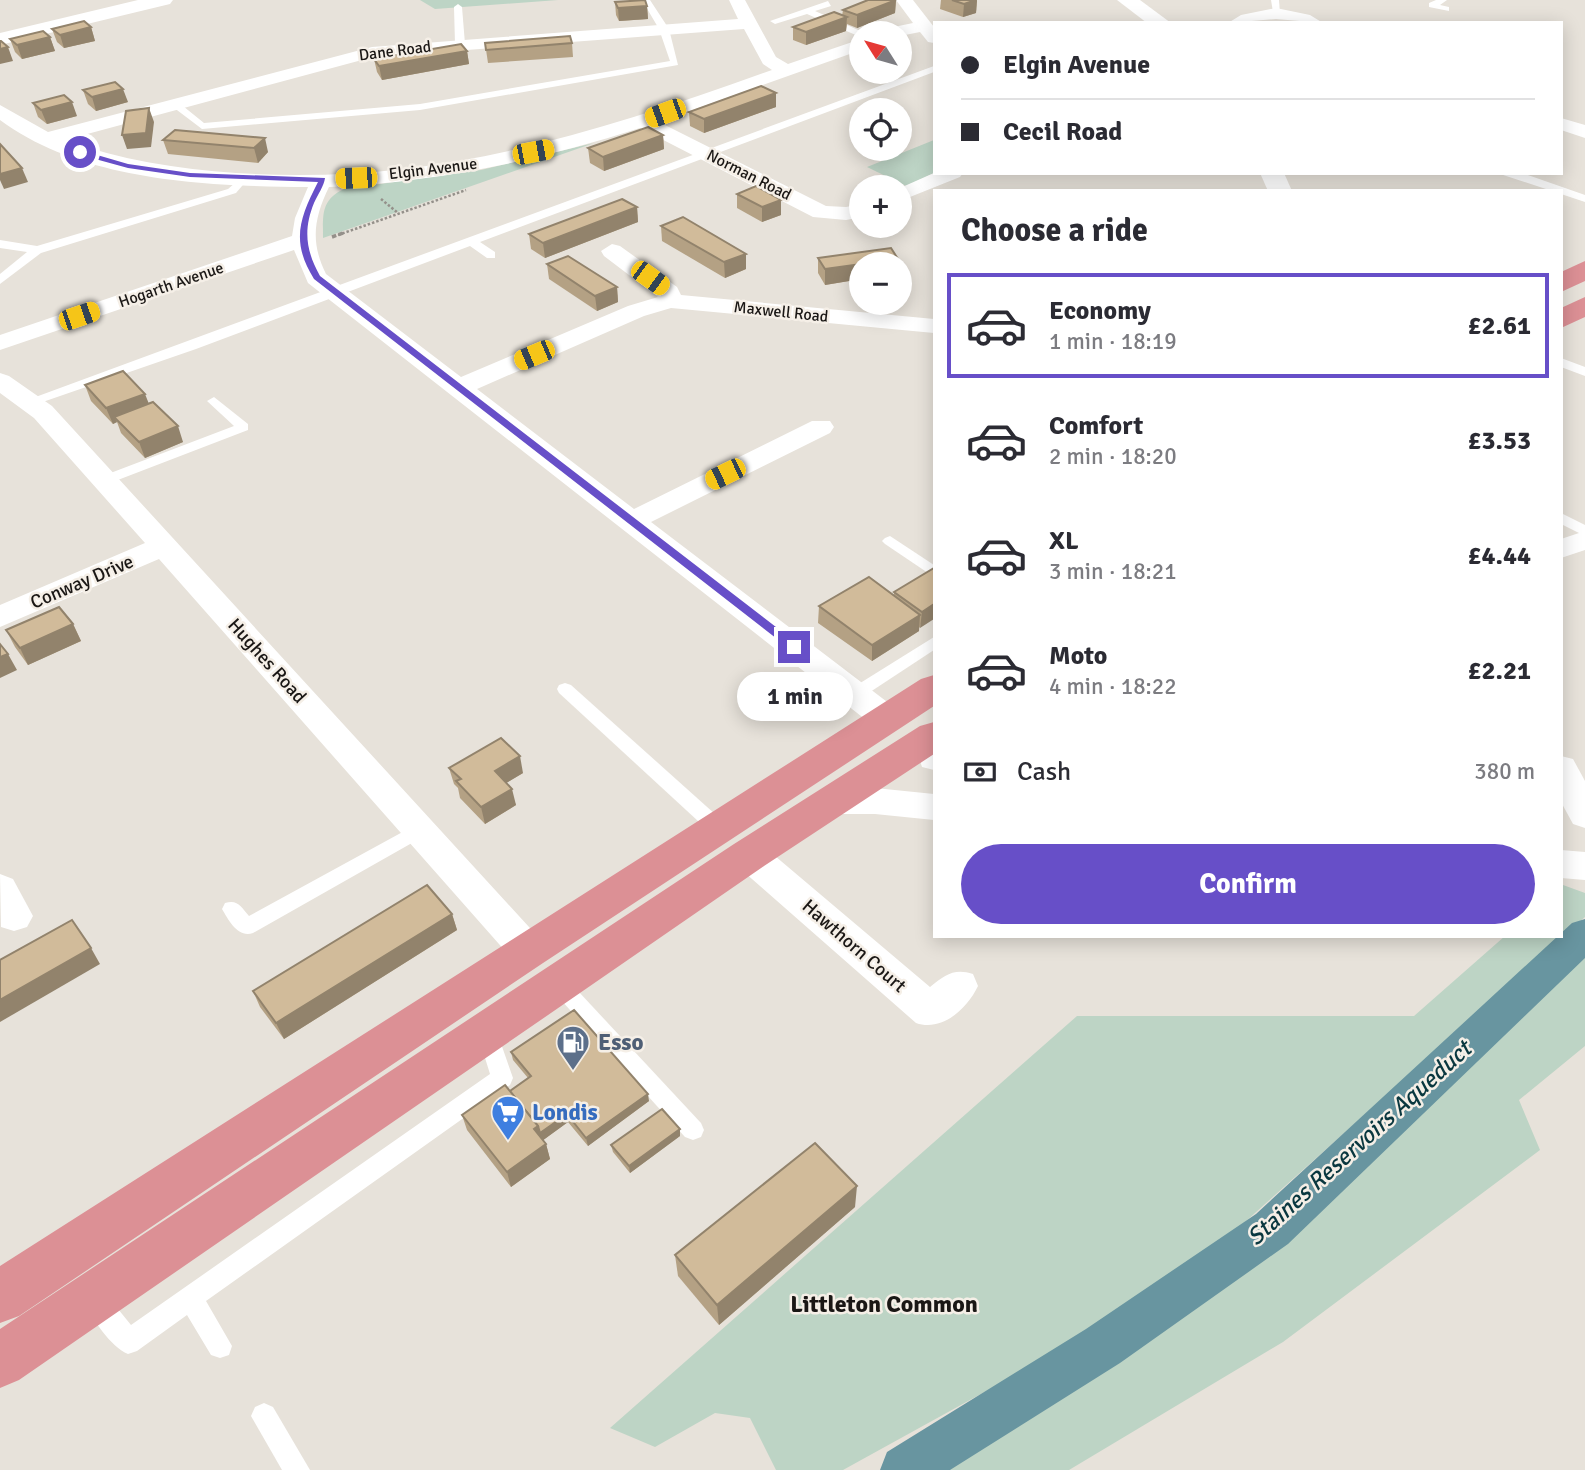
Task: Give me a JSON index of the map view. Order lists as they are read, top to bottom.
{
  "streets": {
    "street": [
      "Dane Road",
      "Elgin Avenue",
      "Norman Road",
      "Hogarth Avenue",
      "Maxwell Road",
      "Conway Drive",
      "Hughes Road",
      "Hawthorn Court"
    ]
  },
  "crossings": [
    ["Dane Road", "Elgin Avenue"],
    ["Elgin Avenue", "Norman Road"],
    ["Conway Drive", "Hughes Road"]
  ],
  "districts": ["Littleton Common"],
  "water": ["Staines Reservoirs Aqueduct"],
  "places": {
    "fuel station": ["Esso"],
    "supermarket": ["Londis"]
  },
  "north": "top left",
  "page": {
    "map_buttons": ["+", "−"],
    "banner": ["Elgin Avenue", "Cecil Road"],
    "heading": "Choose a ride",
    "list": [
      {
        "name": "Economy",
        "note": "1 min · 18:19",
        "value": "£2.61"
      },
      {
        "name": "Comfort",
        "note": "2 min · 18:20",
        "value": "£3.53"
      },
      {
        "name": "XL",
        "note": "3 min · 18:21",
        "value": "£4.44"
      },
      {
        "name": "Moto",
        "note": "4 min · 18:22",
        "value": "£2.21"
      }
    ],
    "bubble": "1 min",
    "pay": ["Cash", "380 m"],
    "buttons": "Confirm"
  }
}
